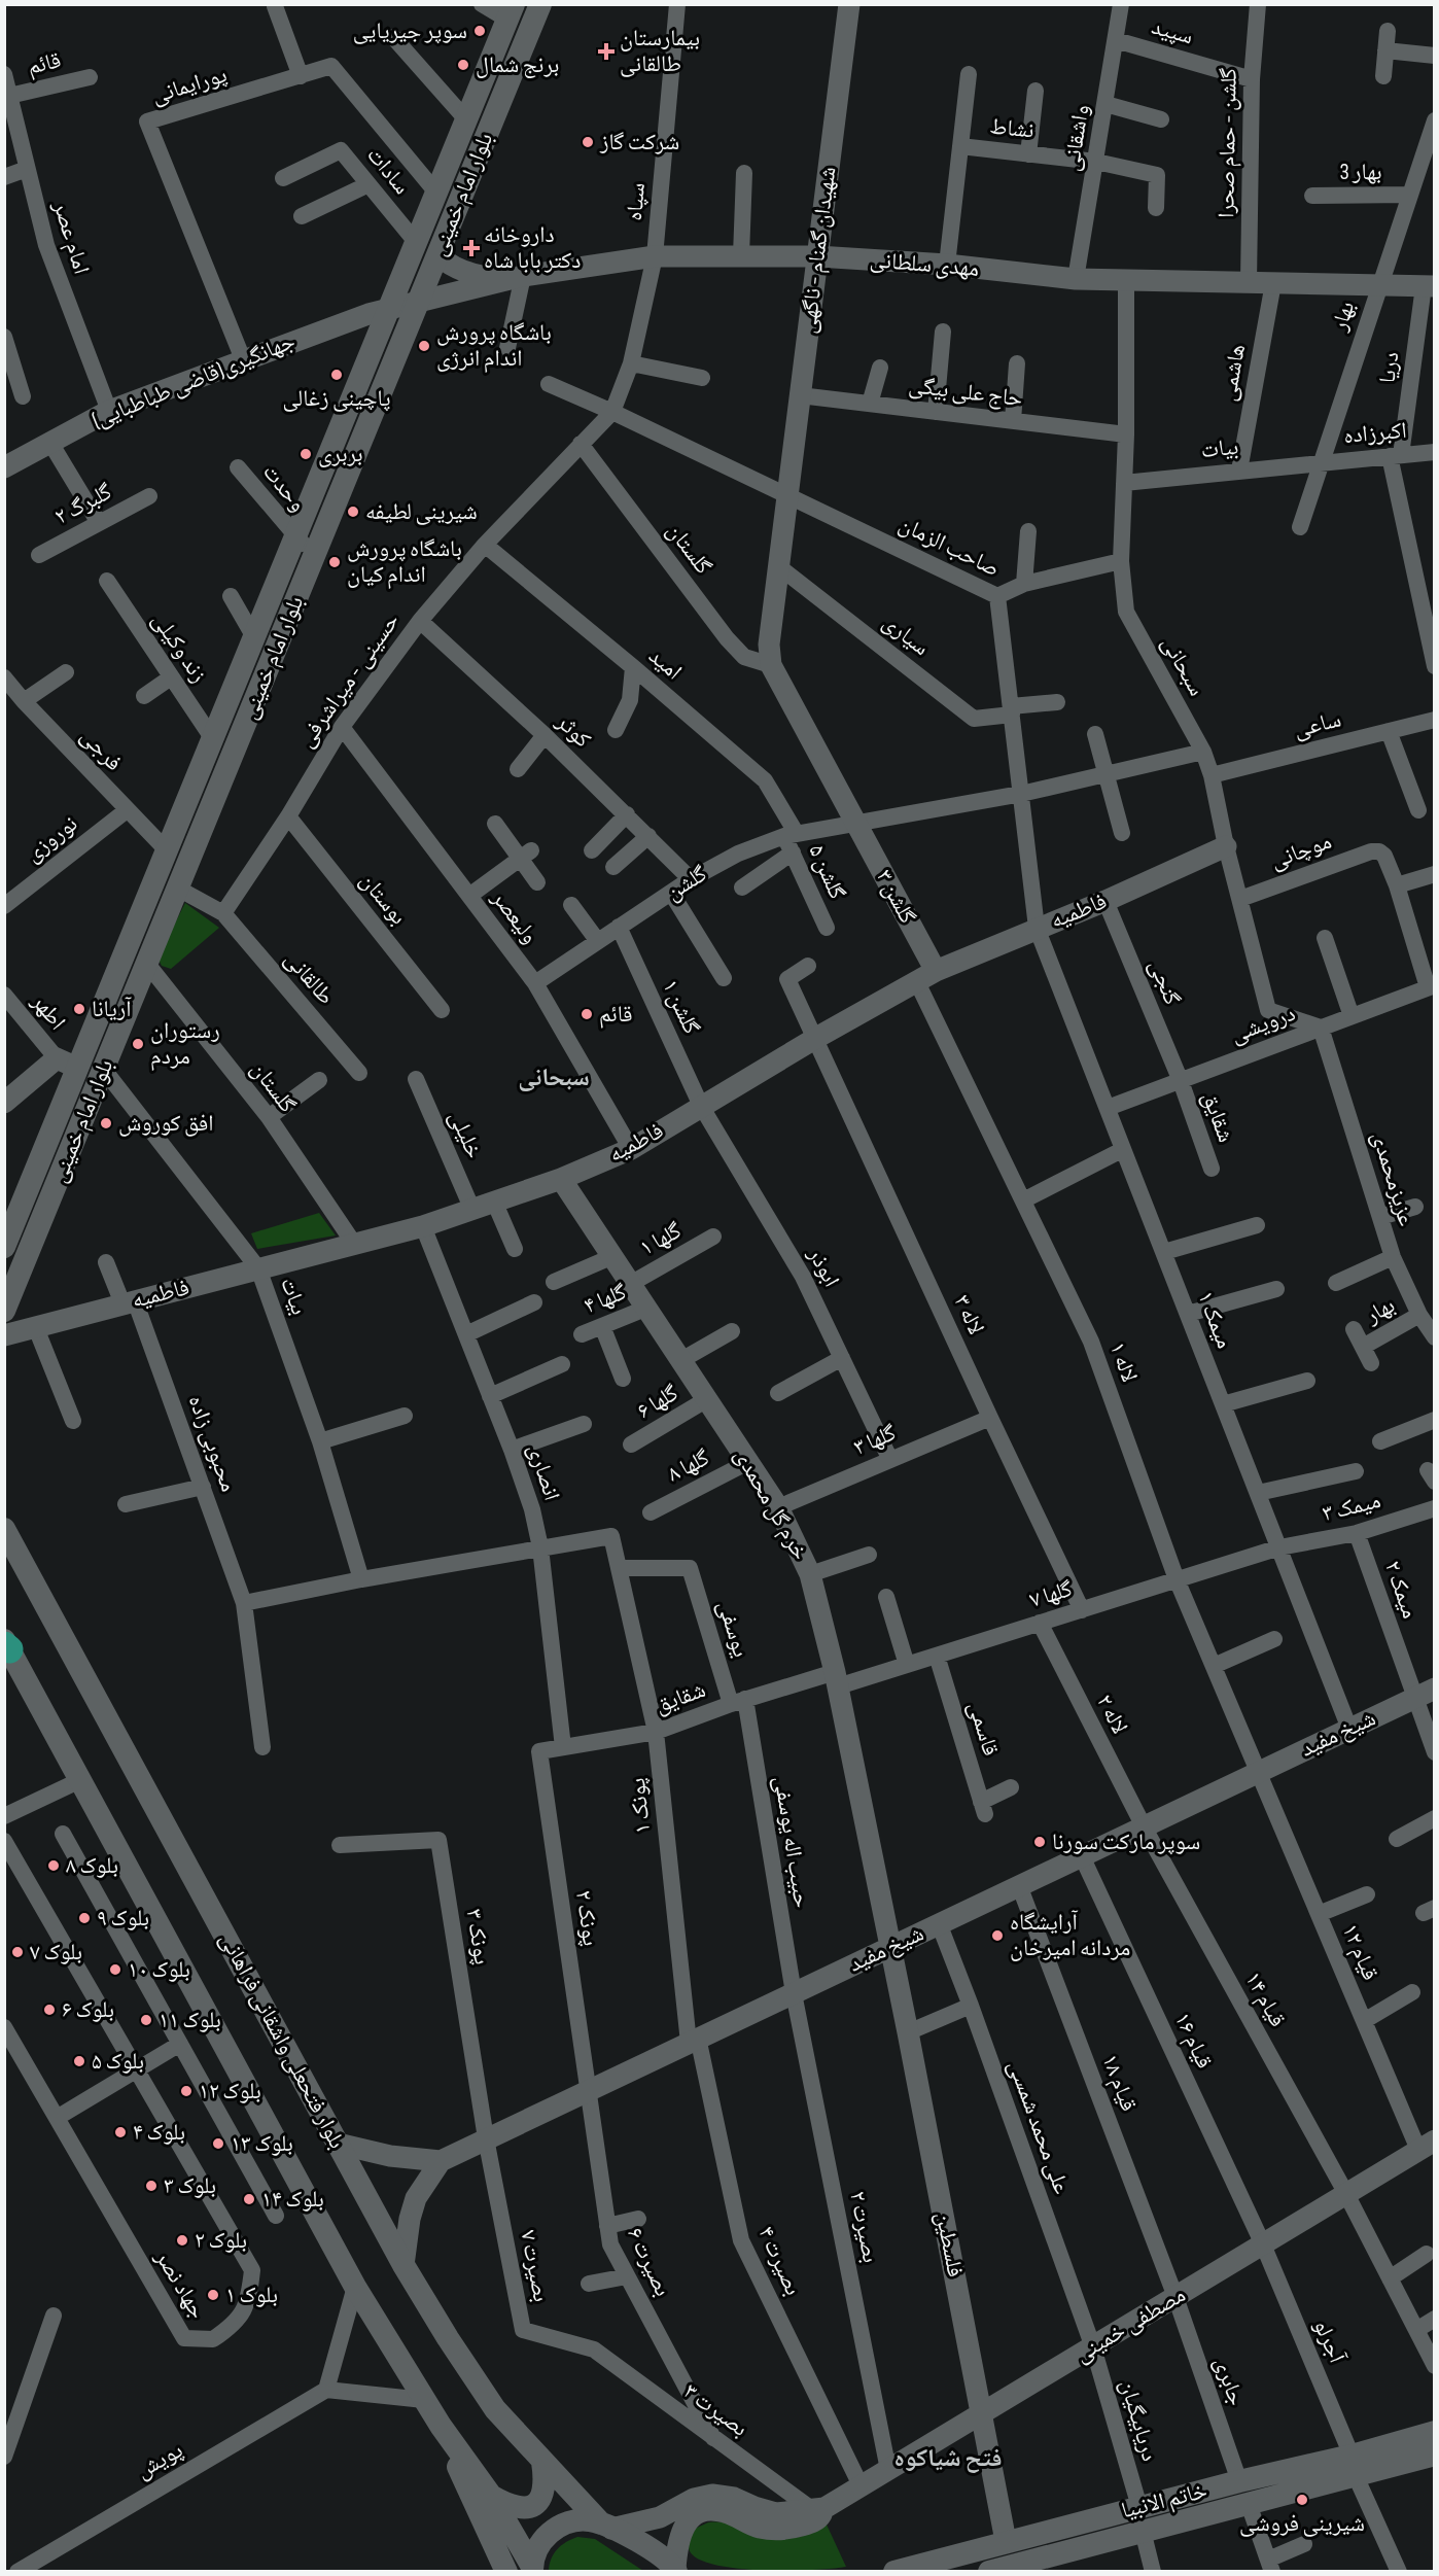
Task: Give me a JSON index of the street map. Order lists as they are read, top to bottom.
{
  "streets": {
    "main road": ["بلوار امام خمینی", "بلوار فتحعلی واشقانی فراهانی", "خاتم الانبیا"],
    "street": [
      "سپید",
      "قائم",
      "پورایمانی",
      "نشاط",
      "واشقانی",
      "گلشن - حمام صحرا",
      "سادات",
      "بهار 3",
      "سپاه",
      "امام عصر",
      "شهیدان گمنام - ناگهی",
      "مهدی سلطانی",
      "بهار",
      "دریا",
      "هاشمی",
      "جهانگیری(قاضی طباطبایی)",
      "حاج علی بیگی",
      "اکبرزاده",
      "بیات",
      "وحدت",
      "گلبرگ ۲",
      "صاحب الزمان",
      "گلستان",
      "سیاری",
      "زند وکیلی",
      "امید",
      "سبحانی",
      "حسینی - میراشرفی",
      "ساعی",
      "کوثر",
      "فرجی",
      "نوروزی",
      "موچانی",
      "گلشن ۵",
      "گلشن",
      "گلشن ۳",
      "بوستان",
      "فاطمیه",
      "ولیعصر",
      "طالقانی",
      "گنجی",
      "گلشن ۱",
      "اطهر",
      "درویشی",
      "شقایق",
      "خلیلی",
      "عزیزمحمدی",
      "گلها ۱",
      "ابوذر",
      "گلها ۴",
      "لاله ۳",
      "میمک ۱",
      "لاله ۱",
      "گلها ۶",
      "گلها ۳",
      "محبوبی زاده",
      "گلها ۸",
      "انصاری",
      "خرم گل محمدی",
      "میمک ۳",
      "میمک ۲",
      "گلها ۷",
      "یوسفی",
      "لاله ۲",
      "قاسمی",
      "شیخ مفید",
      "پونک ۱",
      "حبیب اله یوسفی",
      "پونک ۲",
      "پونک ۳",
      "قیام ۱۲",
      "قیام ۱۴",
      "قیام ۱۶",
      "قیام ۱۸",
      "علی محمد شمسی",
      "بصیرت ۲",
      "فلسطین",
      "بصیرت ۴",
      "بصیرت ۶",
      "بصیرت ۷",
      "جهاد نصر",
      "مصطفی خمینی",
      "آجرلو",
      "جابری",
      "بصیرت ۳",
      "دریابیگیان",
      "پویش"
    ]
  },
  "crossings": [
    ["سپید", "واشقانی"],
    ["سپید", "گلشن - حمام صحرا"],
    ["قائم", "امام عصر"],
    ["پورایمانی", "بلوار امام خمینی"],
    ["پورایمانی", "جهانگیری(قاضی طباطبایی)"],
    ["نشاط", "واشقانی"],
    ["نشاط", "مهدی سلطانی"],
    ["واشقانی", "مهدی سلطانی"],
    ["گلشن - حمام صحرا", "مهدی سلطانی"],
    ["سادات", "بلوار امام خمینی"],
    ["بهار 3", "بهار"],
    ["بلوار امام خمینی", "مهدی سلطانی"],
    ["بلوار امام خمینی", "جهانگیری(قاضی طباطبایی)"],
    ["بلوار امام خمینی", "بیات"],
    ["بلوار امام خمینی", "وحدت"],
    ["بلوار امام خمینی", "گلستان"],
    ["بلوار امام خمینی", "زند وکیلی"],
    ["بلوار امام خمینی", "فرجی"],
    ["بلوار امام خمینی", "اطهر"],
    ["سپاه", "مهدی سلطانی"],
    ["سپاه", "حسینی - میراشرفی"],
    ["امام عصر", "جهانگیری(قاضی طباطبایی)"],
    ["شهیدان گمنام - ناگهی", "مهدی سلطانی"],
    ["شهیدان گمنام - ناگهی", "حاج علی بیگی"],
    ["شهیدان گمنام - ناگهی", "صاحب الزمان"],
    ["مهدی سلطانی", "بهار"],
    ["مهدی سلطانی", "دریا"],
    ["مهدی سلطانی", "هاشمی"],
    ["مهدی سلطانی", "جهانگیری(قاضی طباطبایی)"],
    ["مهدی سلطانی", "سبحانی"],
    ["مهدی سلطانی", "حسینی - میراشرفی"],
    ["بهار", "اکبرزاده"],
    ["بهار", "بیات"],
    ["بهار", "عزیزمحمدی"],
    ["دریا", "اکبرزاده"],
    ["هاشمی", "بیات"],
    ["حاج علی بیگی", "سبحانی"],
    ["اکبرزاده", "بیات"],
    ["بیات", "سبحانی"],
    ["بیات", "فاطمیه"],
    ["صاحب الزمان", "سیاری"],
    ["صاحب الزمان", "حسینی - میراشرفی"],
    ["صاحب الزمان", "گلشن"],
    ["صاحب الزمان", "فاطمیه"],
    ["صاحب الزمان", "میمک ۱"],
    ["گلستان", "حسینی - میراشرفی"],
    ["گلستان", "فاطمیه"],
    ["امید", "حسینی - میراشرفی"],
    ["امید", "گلشن ۵"],
    ["امید", "گلشن"],
    ["سبحانی", "ساعی"],
    ["سبحانی", "موچانی"],
    ["سبحانی", "گلشن"],
    ["سبحانی", "فاطمیه"],
    ["سبحانی", "درویشی"],
    ["سبحانی", "عزیزمحمدی"],
    ["حسینی - میراشرفی", "کوثر"],
    ["حسینی - میراشرفی", "بوستان"],
    ["حسینی - میراشرفی", "ولیعصر"],
    ["حسینی - میراشرفی", "طالقانی"],
    ["کوثر", "گلشن"],
    ["فرجی", "نوروزی"],
    ["گلشن ۵", "گلشن"],
    ["گلشن", "گلشن ۳"],
    ["گلشن", "ولیعصر"],
    ["گلشن", "گلشن ۱"],
    ["گلشن ۳", "فاطمیه"],
    ["گلشن ۳", "لاله ۱"],
    ["فاطمیه", "ولیعصر"],
    ["فاطمیه", "گنجی"],
    ["فاطمیه", "گلشن ۱"],
    ["فاطمیه", "خلیلی"],
    ["فاطمیه", "ابوذر"],
    ["فاطمیه", "لاله ۳"],
    ["فاطمیه", "میمک ۱"],
    ["فاطمیه", "لاله ۱"],
    ["فاطمیه", "محبوبی زاده"],
    ["فاطمیه", "انصاری"],
    ["فاطمیه", "خرم گل محمدی"],
    ["گنجی", "درویشی"],
    ["گنجی", "شقایق"],
    ["گلشن ۱", "ابوذر"],
    ["درویشی", "شقایق"],
    ["درویشی", "عزیزمحمدی"],
    ["درویشی", "میمک ۱"],
    ["شقایق", "انصاری"],
    ["شقایق", "خرم گل محمدی"],
    ["شقایق", "گلها ۷"],
    ["شقایق", "یوسفی"],
    ["شقایق", "پونک ۱"],
    ["شقایق", "حبیب اله یوسفی"],
    ["شقایق", "پونک ۲"],
    ["گلها ۱", "خرم گل محمدی"],
    ["ابوذر", "گلها ۳"],
    ["گلها ۴", "خرم گل محمدی"],
    ["لاله ۳", "گلها ۳"],
    ["لاله ۳", "گلها ۷"],
    ["میمک ۱", "میمک ۳"],
    ["میمک ۱", "گلها ۷"],
    ["میمک ۱", "شیخ مفید"],
    ["لاله ۱", "گلها ۷"],
    ["لاله ۱", "شیخ مفید"],
    ["لاله ۱", "قیام ۱۲"],
    ["گلها ۶", "خرم گل محمدی"],
    ["گلها ۳", "خرم گل محمدی"],
    ["گلها ۸", "خرم گل محمدی"],
    ["انصاری", "پونک ۱"],
    ["خرم گل محمدی", "گلها ۷"],
    ["خرم گل محمدی", "شیخ مفید"],
    ["خرم گل محمدی", "فلسطین"],
    ["میمک ۳", "میمک ۲"],
    ["میمک ۳", "گلها ۷"],
    ["میمک ۲", "شیخ مفید"],
    ["گلها ۷", "لاله ۲"],
    ["گلها ۷", "قاسمی"],
    ["یوسفی", "پونک ۱"],
    ["یوسفی", "حبیب اله یوسفی"],
    ["لاله ۲", "شیخ مفید"],
    ["لاله ۲", "قیام ۱۴"],
    ["شیخ مفید", "پونک ۱"],
    ["شیخ مفید", "حبیب اله یوسفی"],
    ["شیخ مفید", "پونک ۲"],
    ["شیخ مفید", "پونک ۳"],
    ["شیخ مفید", "قیام ۱۲"],
    ["شیخ مفید", "قیام ۱۴"],
    ["شیخ مفید", "قیام ۱۶"],
    ["شیخ مفید", "قیام ۱۸"],
    ["شیخ مفید", "علی محمد شمسی"],
    ["شیخ مفید", "بصیرت ۲"],
    ["شیخ مفید", "فلسطین"],
    ["شیخ مفید", "بصیرت ۴"],
    ["شیخ مفید", "بصیرت ۶"],
    ["شیخ مفید", "بصیرت ۷"],
    ["پونک ۱", "بصیرت ۴"],
    ["حبیب اله یوسفی", "بصیرت ۲"],
    ["پونک ۲", "بصیرت ۶"],
    ["پونک ۳", "بصیرت ۷"],
    ["قیام ۱۲", "مصطفی خمینی"],
    ["قیام ۱۴", "مصطفی خمینی"],
    ["بلوار فتحعلی واشقانی فراهانی", "مصطفی خمینی"],
    ["قیام ۱۶", "مصطفی خمینی"],
    ["قیام ۱۶", "آجرلو"],
    ["قیام ۱۸", "مصطفی خمینی"],
    ["قیام ۱۸", "جابری"],
    ["علی محمد شمسی", "مصطفی خمینی"],
    ["علی محمد شمسی", "دریابیگیان"],
    ["بصیرت ۲", "مصطفی خمینی"],
    ["فلسطین", "مصطفی خمینی"],
    ["فلسطین", "خاتم الانبیا"],
    ["بصیرت ۴", "مصطفی خمینی"],
    ["بصیرت ۶", "بصیرت ۳"],
    ["بصیرت ۷", "بصیرت ۳"],
    ["مصطفی خمینی", "آجرلو"],
    ["مصطفی خمینی", "جابری"],
    ["مصطفی خمینی", "بصیرت ۳"],
    ["مصطفی خمینی", "دریابیگیان"],
    ["آجرلو", "خاتم الانبیا"],
    ["جابری", "خاتم الانبیا"],
    ["دریابیگیان", "خاتم الانبیا"]
  ],
  "districts": ["سبحانی", "فتح شیاکوه"],
  "places": {
    "other": [
      "سوپر جیریایی",
      "برنج شمال",
      "شرکت گاز",
      "باشگاه پرورش اندام انرژی",
      "پاچینی زغالی",
      "بربری",
      "شیرینی لطیفه",
      "باشگاه پرورش اندام کیان",
      "آريانا",
      "قائم",
      "رستوران مردم",
      "افق کوروش",
      "سوپر مارکت سورنا",
      "بلوک ۸",
      "بلوک ۹",
      "آرایشگاه مردانه امیرخان",
      "بلوک ۷",
      "بلوک ۱۰",
      "بلوک ۶",
      "بلوک ۱۱",
      "بلوک ۵",
      "بلوک ۱۲",
      "بلوک ۴",
      "بلوک ۱۳",
      "بلوک ۳",
      "بلوک ۱۴",
      "بلوک ۲",
      "بلوک ۱",
      "شیرینی فروشی"
    ],
    "health": ["بیمارستان طالقانی", "داروخانه دکتر بابا شاه"]
  }
}
